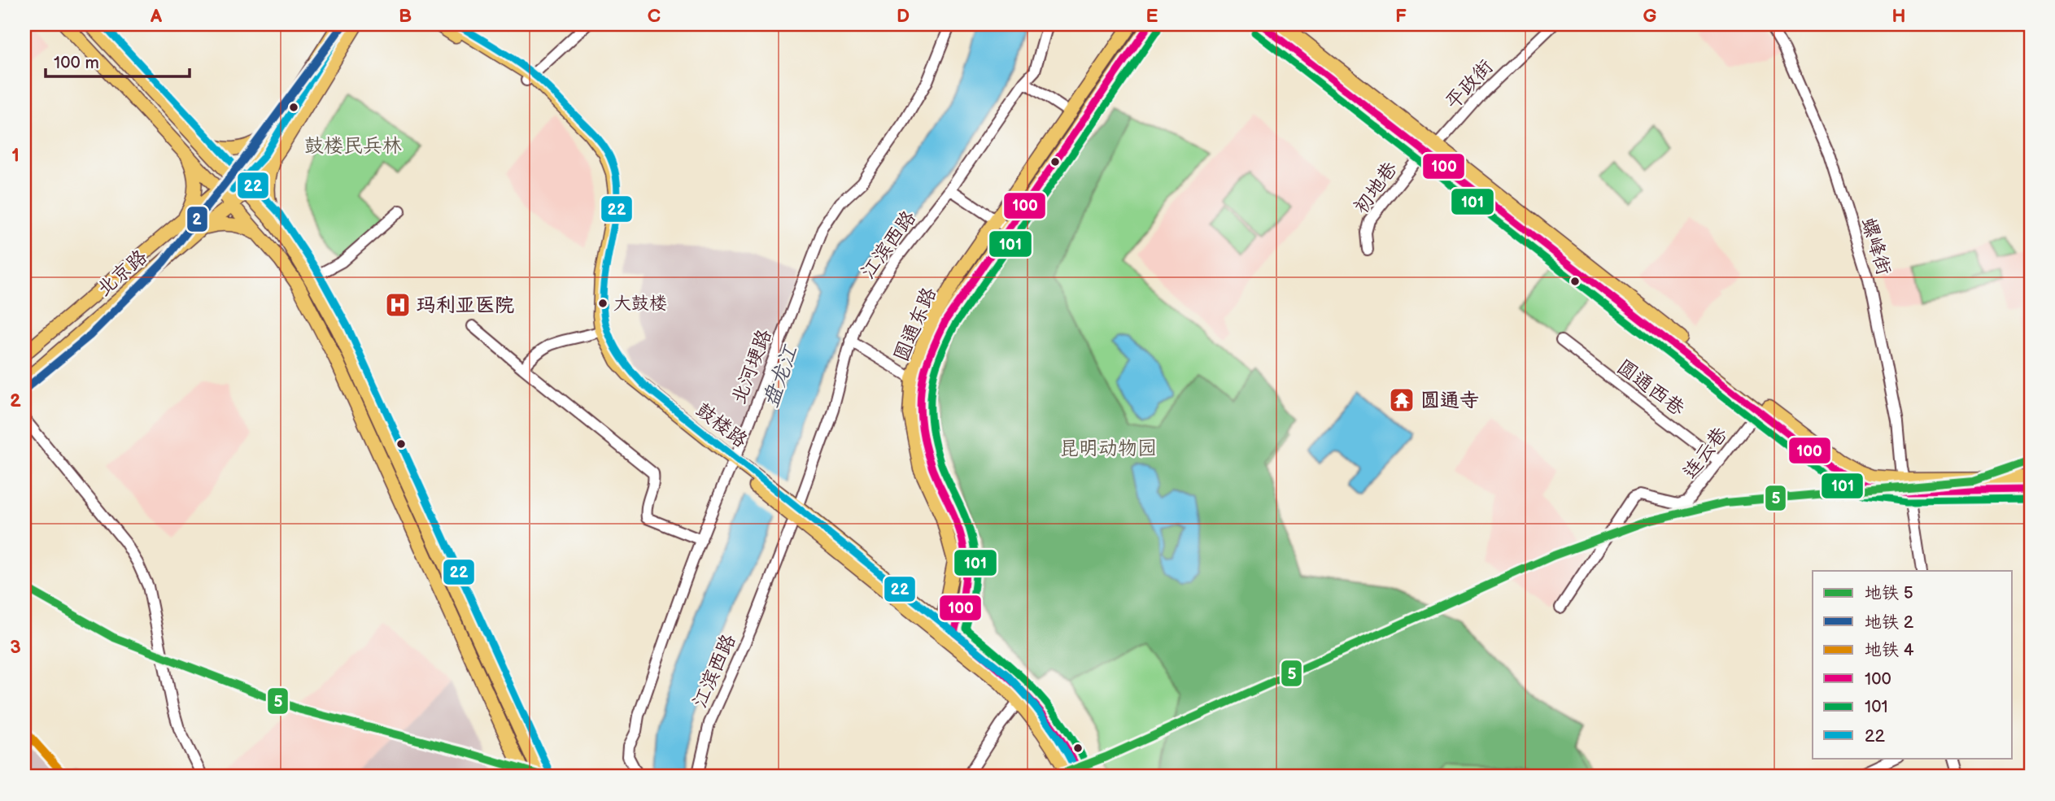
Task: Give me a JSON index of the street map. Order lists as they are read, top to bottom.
{
  "streets": {
    "main road": ["北京路", "圆通东路", "鼓楼路"],
    "street": [
      "平政街",
      "初地巷",
      "江滨西路",
      "螺峰街",
      "北河埂路",
      "圆通西巷",
      "连云巷"
    ]
  },
  "crossings": [
    ["平政街", "初地巷"],
    ["江滨西路", "鼓楼路"],
    ["圆通东路", "鼓楼路"],
    ["北河埂路", "鼓楼路"],
    ["圆通西巷", "连云巷"]
  ],
  "water": ["盘龙江"],
  "parks": ["鼓楼民兵林", "昆明动物园"],
  "places": {
    "other": ["大鼓楼"],
    "hospital": ["玛利亚医院"],
    "temple": ["圆通寺"]
  },
  "lines": [
    "metro line 2",
    "transit line 100",
    "transit line 22",
    "transit line 101",
    "metro line 5",
    "metro line 4"
  ],
  "legend": [
    "地铁 5",
    "地铁 2",
    "地铁 4",
    "100",
    "101",
    "22"
  ],
  "scale_bar": "100 m",
  "grid": {
    "columns": [
      "A",
      "B",
      "C",
      "D",
      "E",
      "F",
      "G",
      "H"
    ],
    "rows": ["1", "2", "3"]
  }
}
